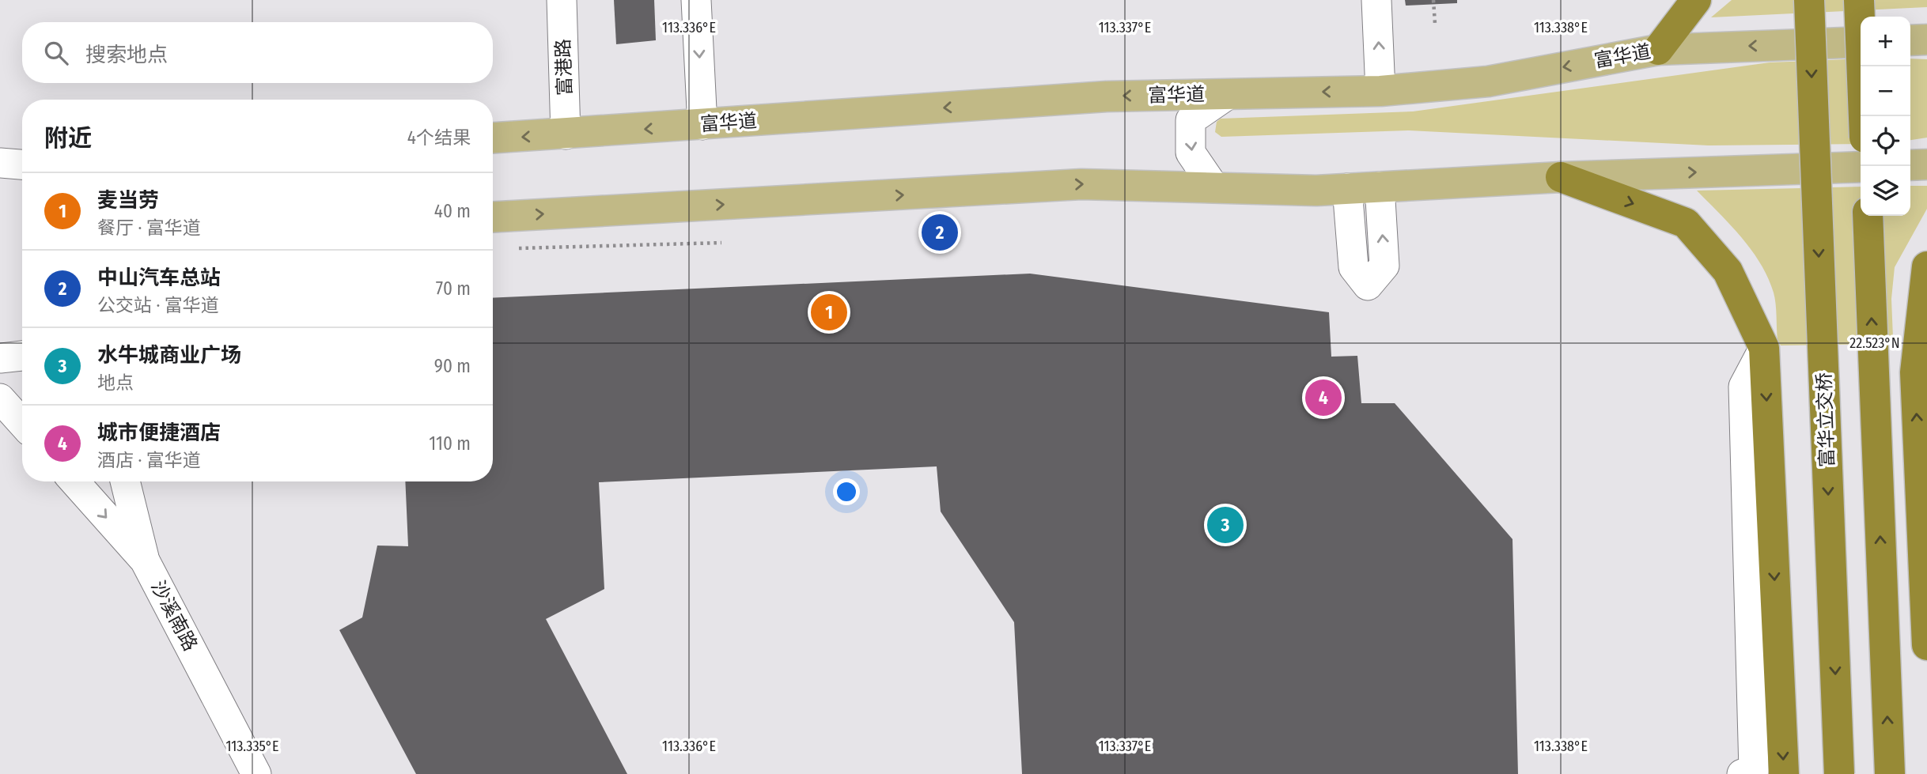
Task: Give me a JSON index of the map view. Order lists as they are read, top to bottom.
{
  "streets": {
    "highway": ["富华立交桥"],
    "main road": ["富华道"],
    "street": ["富港路", "沙溪南路"]
  },
  "crossings": [
    ["富华道", "富港路"]
  ],
  "page": {
    "map_buttons": ["+", "−"],
    "search": "搜索地点",
    "heading": ["附近", "4个结果"],
    "list": [
      {
        "mark": "1",
        "name": "麦当劳",
        "note": "餐厅 · 富华道",
        "value": "40 m"
      },
      {
        "mark": "2",
        "name": "中山汽车总站",
        "note": "公交站 · 富华道",
        "value": "70 m"
      },
      {
        "mark": "3",
        "name": "水牛城商业广场",
        "note": "地点",
        "value": "90 m"
      },
      {
        "mark": "4",
        "name": "城市便捷酒店",
        "note": "酒店 · 富华道",
        "value": "110 m"
      }
    ],
    "pins": [
      "2",
      "1",
      "4",
      "3"
    ]
  },
  "coordinates": [
    "113.336°E",
    "113.337°E",
    "113.338°E",
    "22.523°N",
    "113.335°E"
  ]
}
